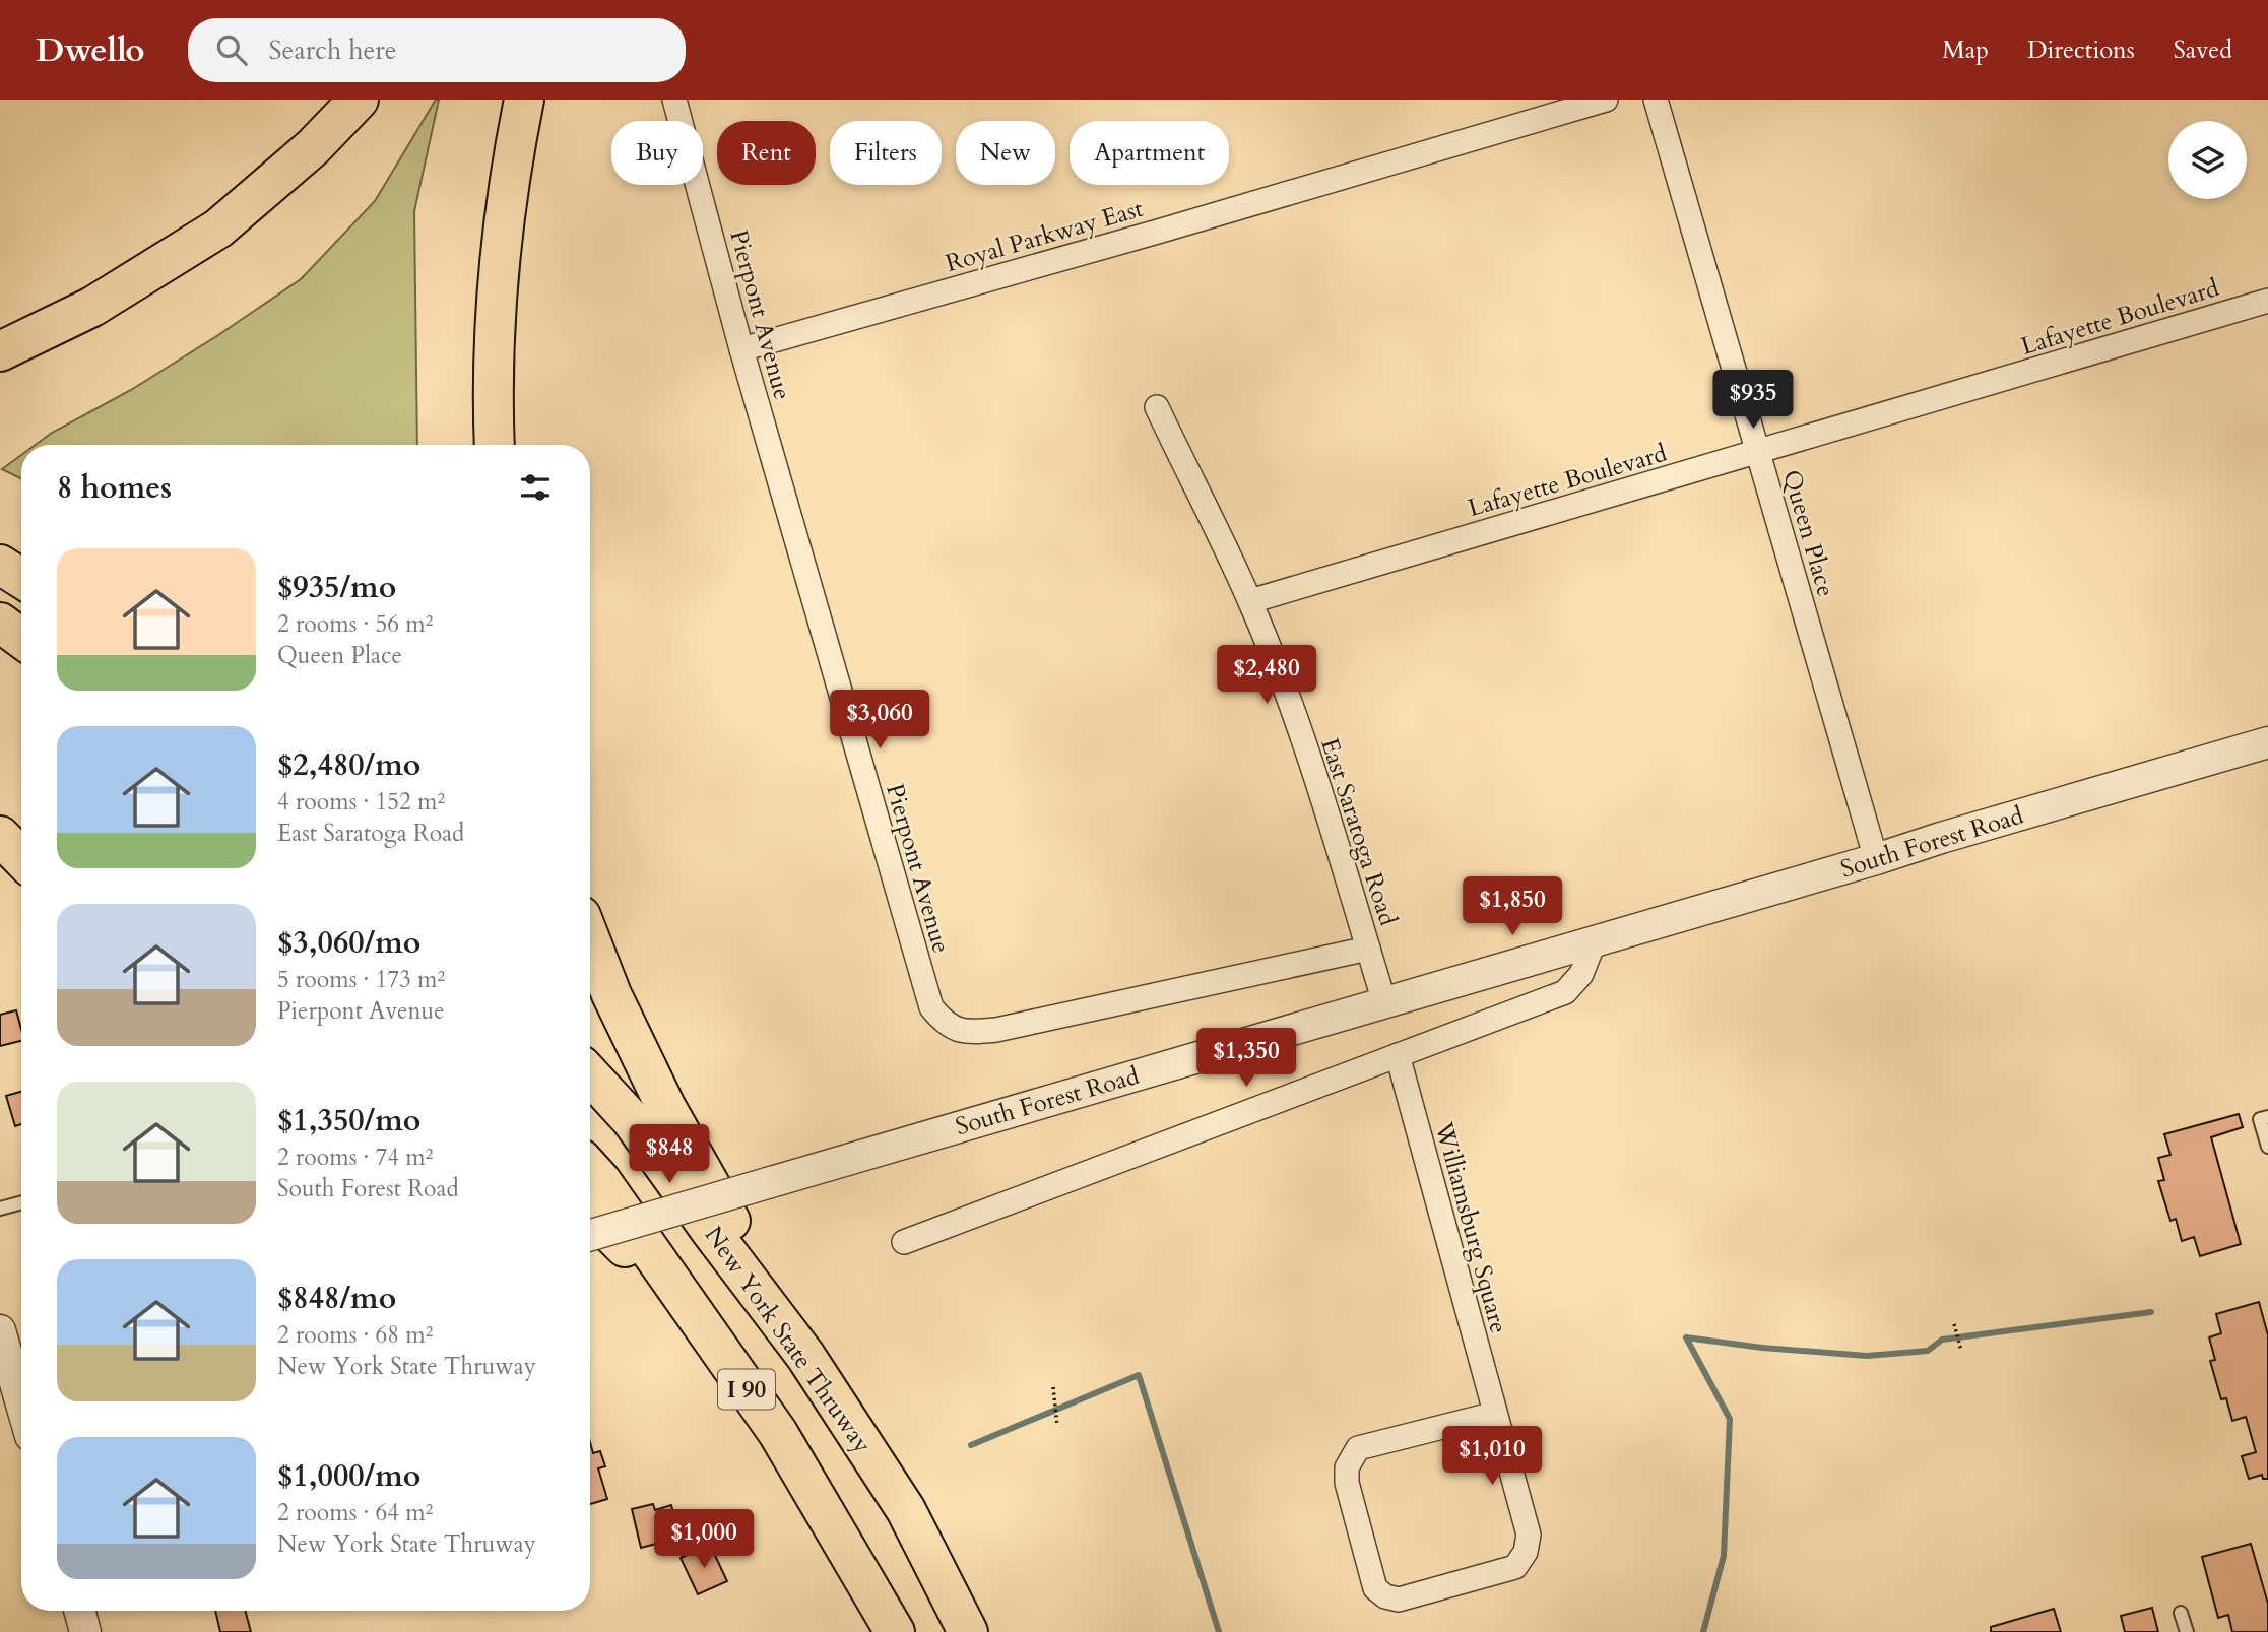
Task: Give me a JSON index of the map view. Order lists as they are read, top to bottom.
{
  "streets": {
    "highway": ["New York State Thruway", "I 90"],
    "street": [
      "Royal Parkway East",
      "Pierpont Avenue",
      "Lafayette Boulevard",
      "Queen Place",
      "East Saratoga Road",
      "South Forest Road",
      "Williamsburg Square"
    ]
  },
  "crossings": [
    ["Royal Parkway East", "Pierpont Avenue"],
    ["Pierpont Avenue", "East Saratoga Road"],
    ["Lafayette Boulevard", "Queen Place"],
    ["Lafayette Boulevard", "East Saratoga Road"],
    ["Queen Place", "South Forest Road"],
    ["East Saratoga Road", "South Forest Road"]
  ],
  "page": {
    "header": "Dwello",
    "search": "Search here",
    "nav": ["Map", "Directions", "Saved"],
    "chip": [
      "Buy",
      "Rent",
      "Filters",
      "New",
      "Apartment"
    ],
    "price": [
      "$935",
      "$2,480",
      "$3,060",
      "$1,850",
      "$1,350",
      "$848",
      "$1,010",
      "$1,000"
    ],
    "heading": "8 homes",
    "list": [
      {
        "name": "$935/mo",
        "note": "2 rooms · 56 m² · Queen Place"
      },
      {
        "name": "$2,480/mo",
        "note": "4 rooms · 152 m² · East Saratoga Road"
      },
      {
        "name": "$3,060/mo",
        "note": "5 rooms · 173 m² · Pierpont Avenue"
      },
      {
        "name": "$1,350/mo",
        "note": "2 rooms · 74 m² · South Forest Road"
      },
      {
        "name": "$848/mo",
        "note": "2 rooms · 68 m² · New York State Thruway"
      },
      {
        "name": "$1,000/mo",
        "note": "2 rooms · 64 m² · New York State Thruway"
      }
    ]
  }
}
